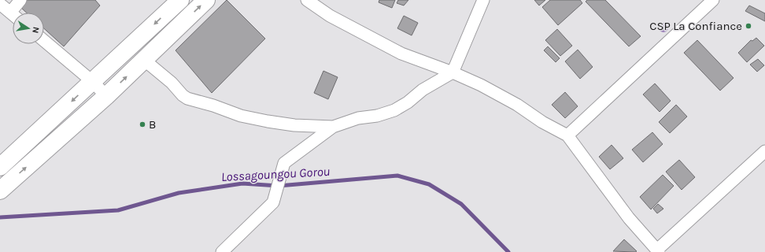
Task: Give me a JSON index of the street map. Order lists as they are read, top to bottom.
{
  "water": ["Lossagoungou Gorou"],
  "places": ["CSP La Confiance", "B"],
  "north": "right"
}
